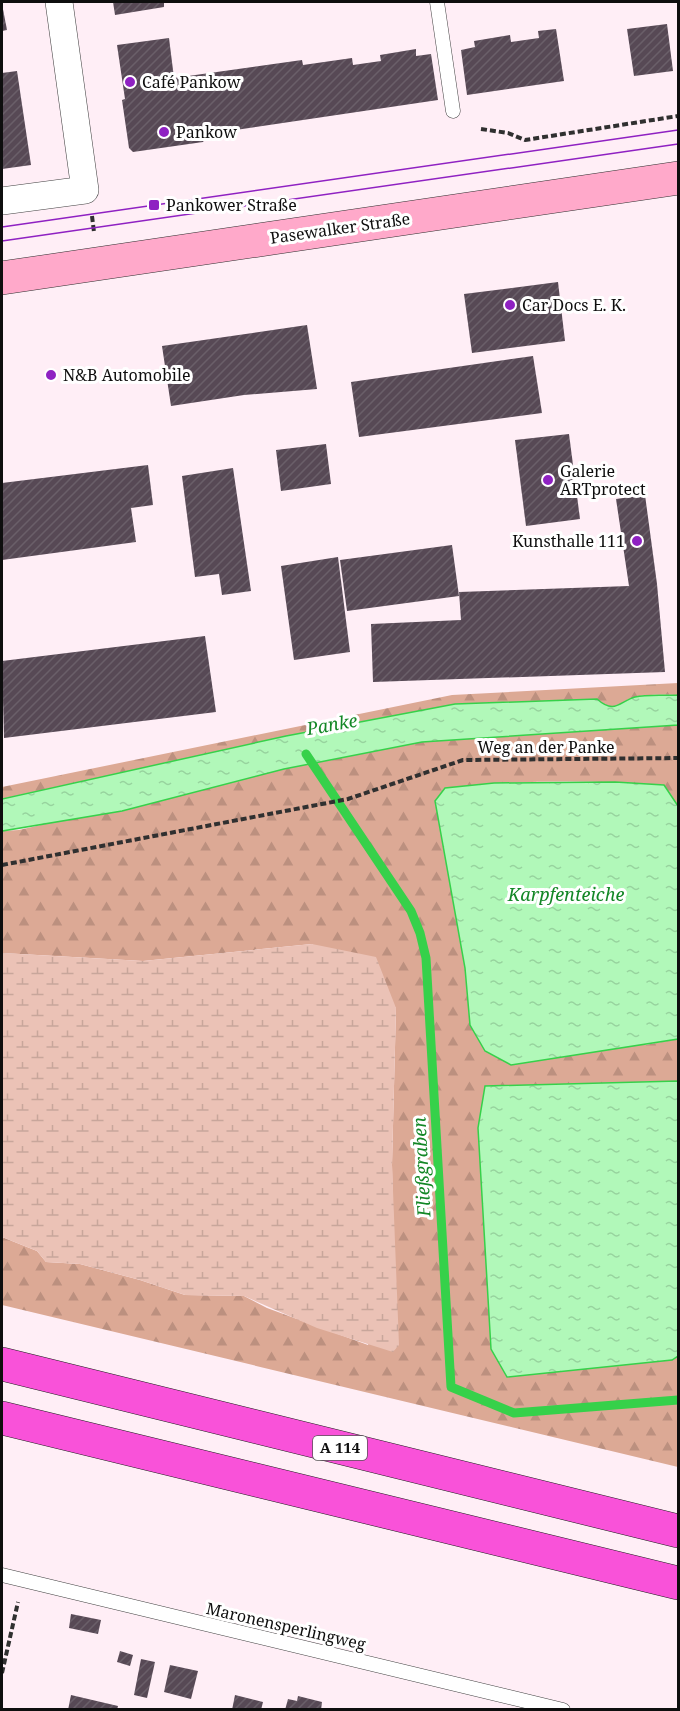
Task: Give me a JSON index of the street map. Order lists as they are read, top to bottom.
{
  "streets": {
    "highway": ["A 114"],
    "main road": ["Pasewalker Straße"],
    "lane": ["Maronensperlingweg"],
    "path": ["Weg an der Panke"]
  },
  "water": ["Panke", "Karpfenteiche", "Fließgraben"],
  "places": {
    "other": [
      "Café Pankow",
      "Pankow",
      "Car Docs E. K.",
      "N&B Automobile",
      "Galerie ARTprotect",
      "Kunsthalle 111"
    ],
    "transit": ["Pankower Straße"]
  }
}
